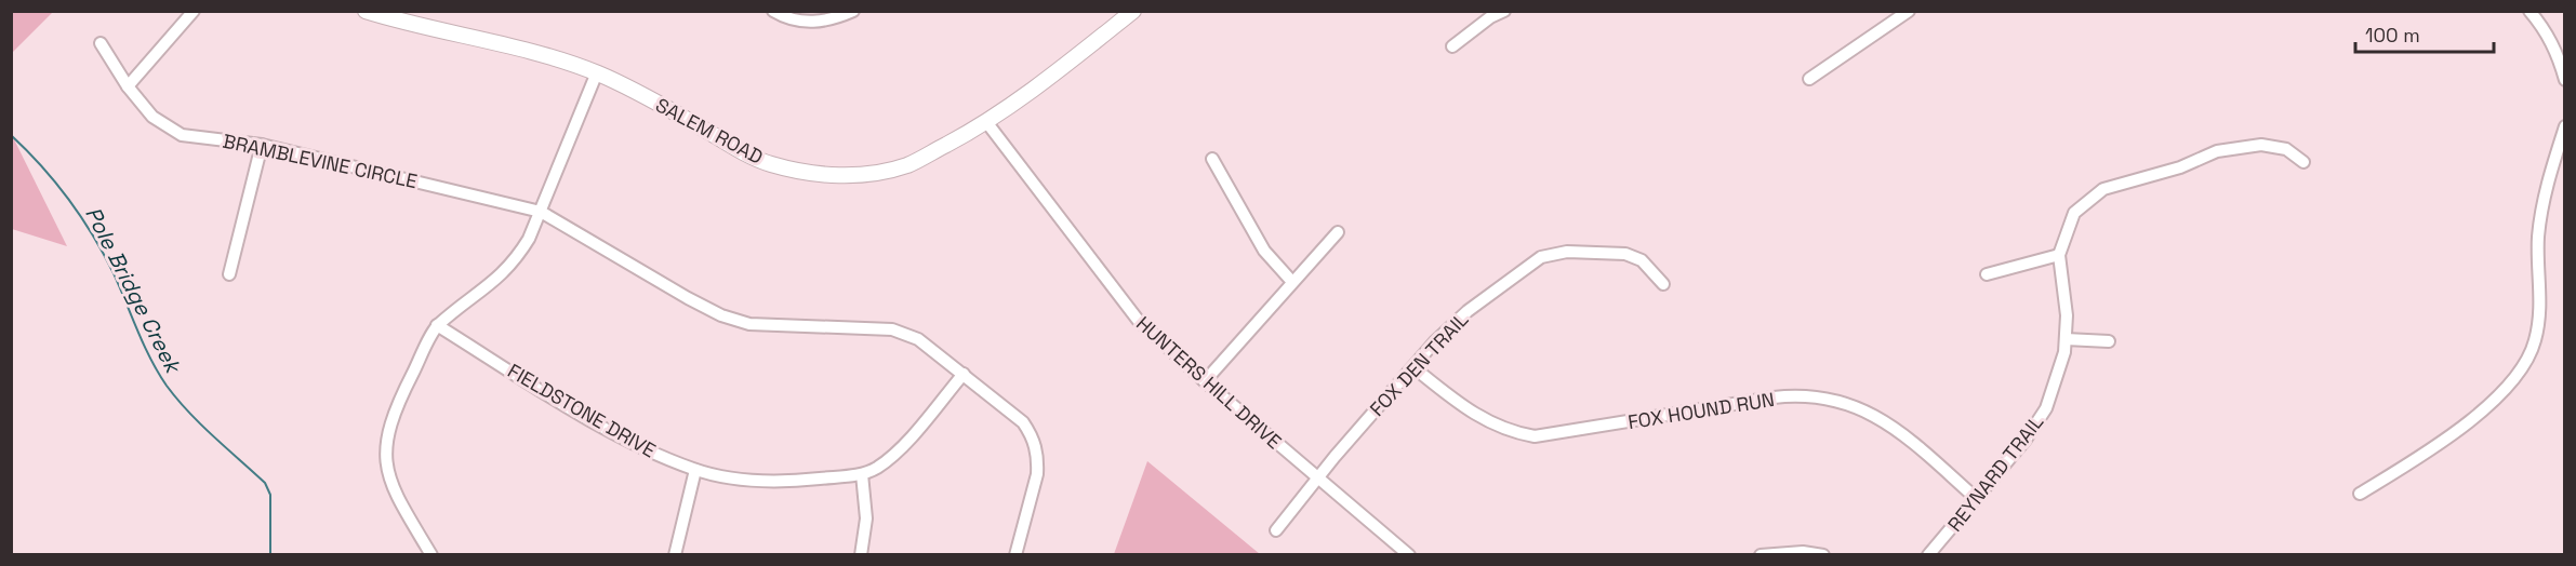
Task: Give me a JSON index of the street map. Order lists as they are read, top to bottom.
{
  "streets": {
    "street": [
      "SALEM ROAD",
      "BRAMBLEVINE CIRCLE",
      "FOX DEN TRAIL",
      "HUNTERS HILL DRIVE",
      "FIELDSTONE DRIVE",
      "FOX HOUND RUN",
      "REYNARD TRAIL"
    ]
  },
  "crossings": [
    ["SALEM ROAD", "HUNTERS HILL DRIVE"],
    ["BRAMBLEVINE CIRCLE", "FIELDSTONE DRIVE"],
    ["FOX DEN TRAIL", "HUNTERS HILL DRIVE"],
    ["FOX DEN TRAIL", "FOX HOUND RUN"],
    ["FOX HOUND RUN", "REYNARD TRAIL"]
  ],
  "water": ["Pole Bridge Creek"],
  "scale_bar": "100 m"
}
